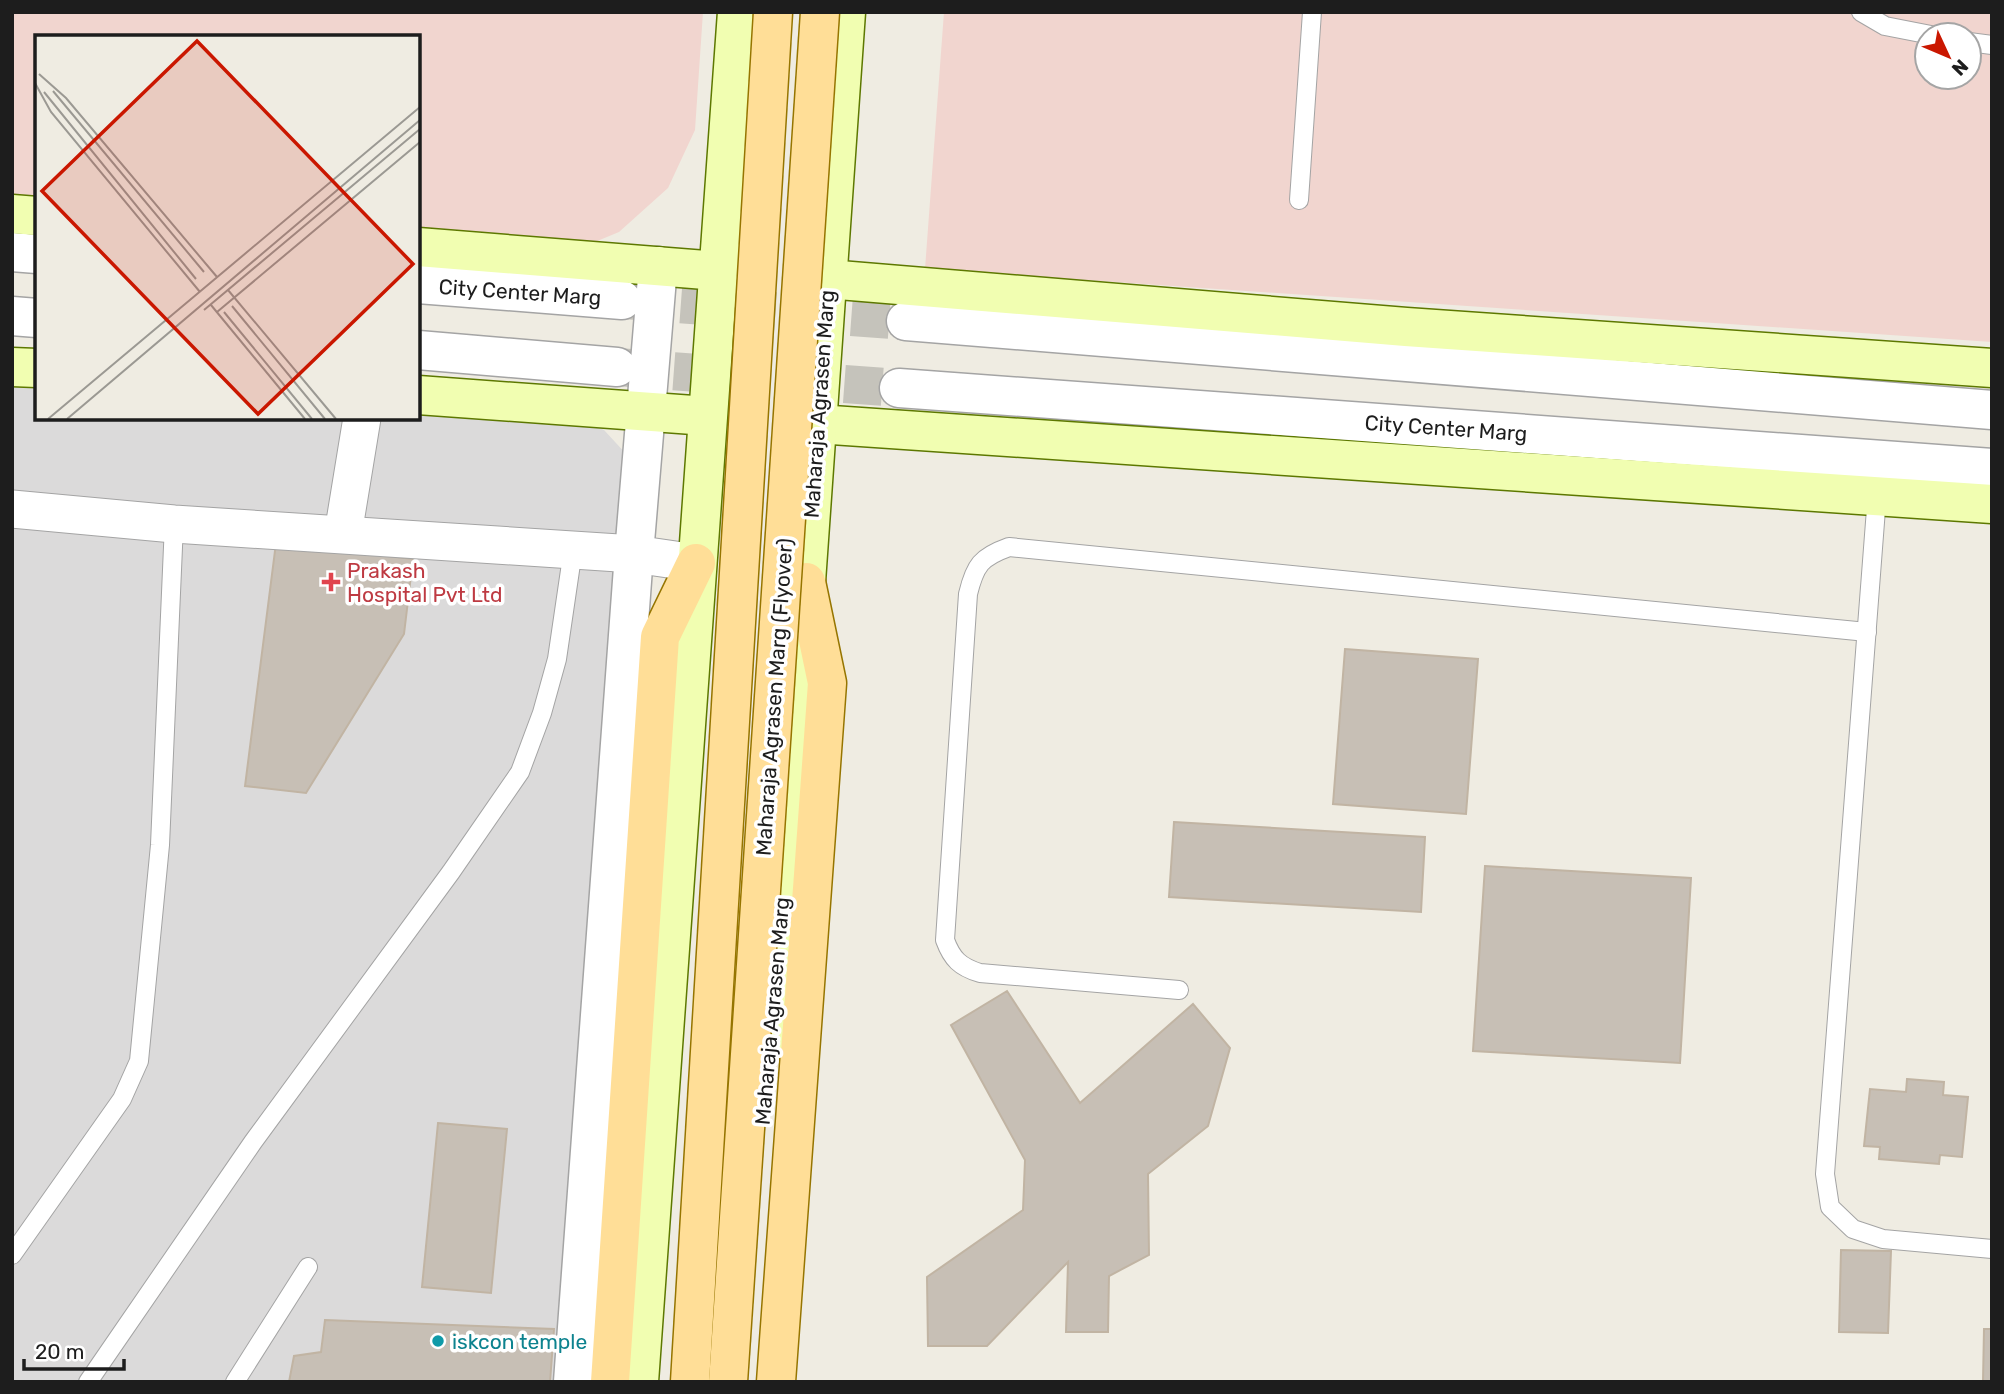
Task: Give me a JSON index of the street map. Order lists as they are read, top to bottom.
{
  "streets": {
    "main road": ["Maharaja Agrasen Marg", "Maharaja Agrasen Marg (Flyover)"],
    "street": ["City Center Marg"]
  },
  "places": {
    "health": ["Prakash Hospital Pvt Ltd"],
    "other": ["iskcon temple"]
  },
  "scale_bar": "20 m",
  "north": "bottom right"
}
